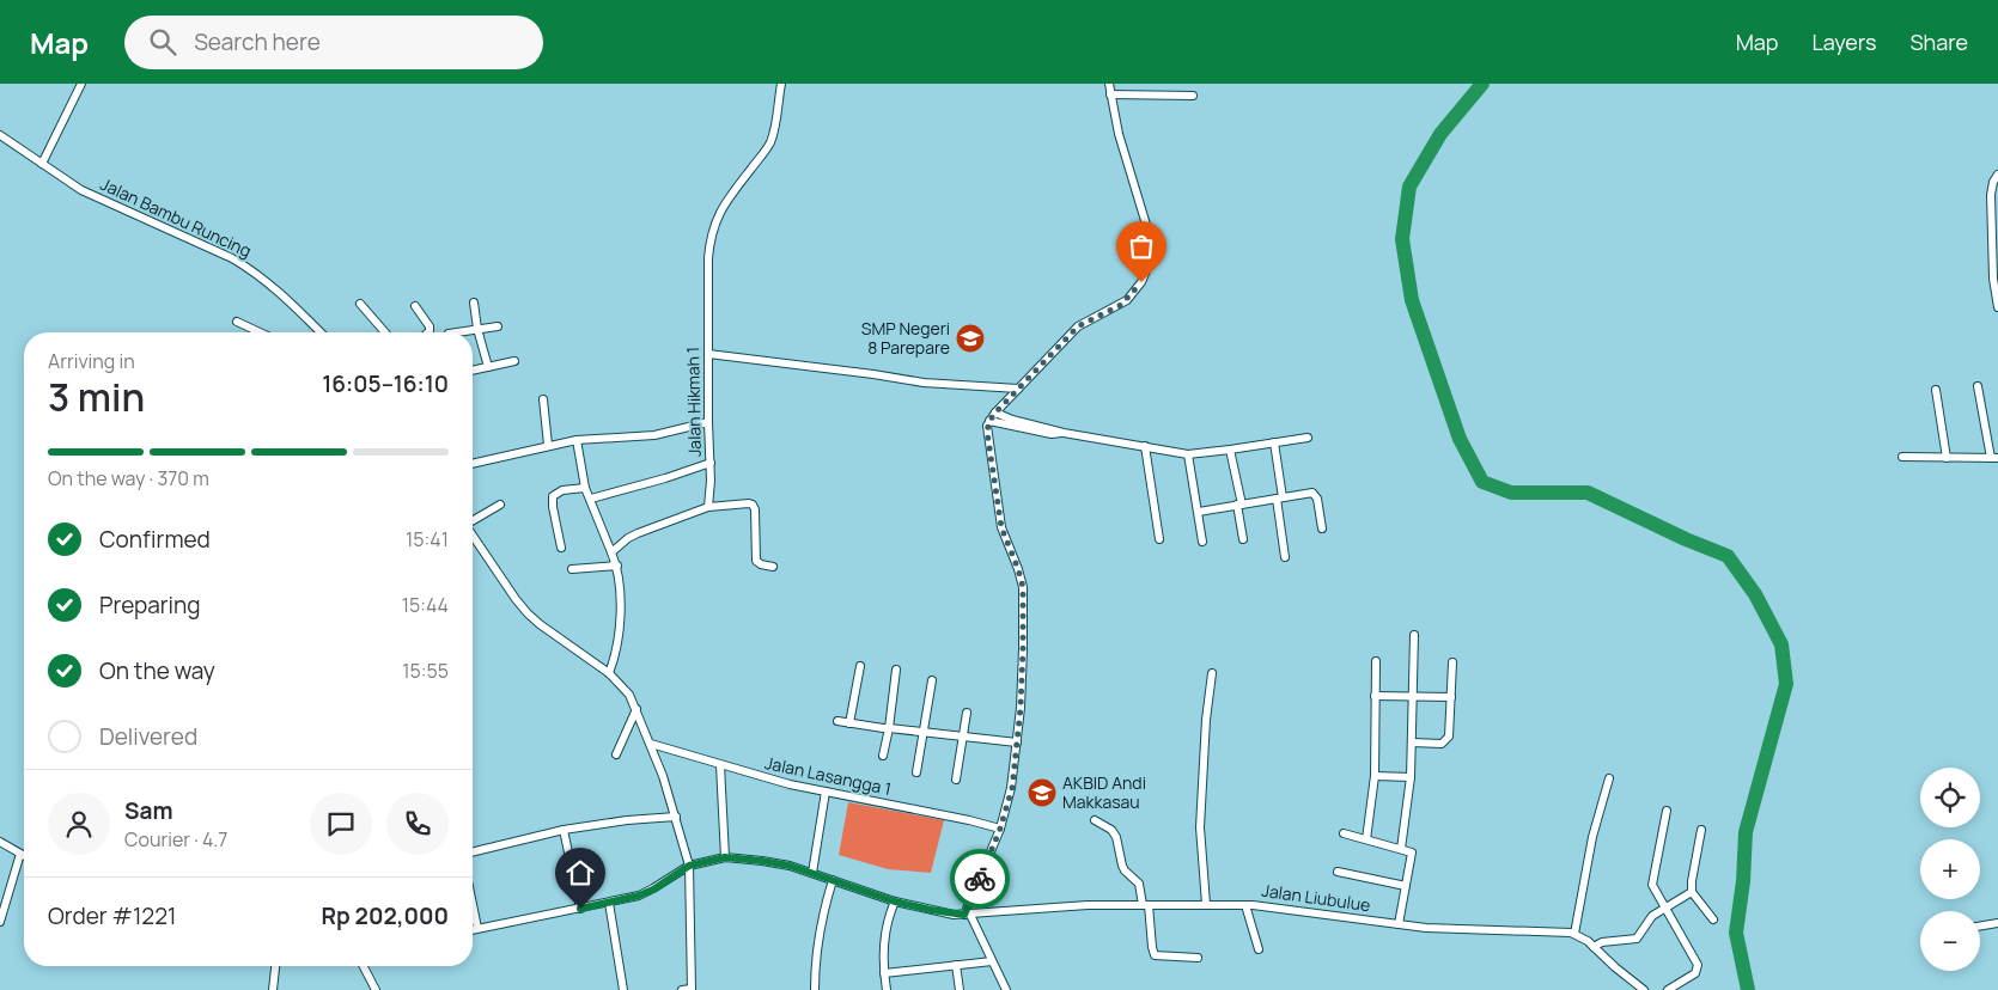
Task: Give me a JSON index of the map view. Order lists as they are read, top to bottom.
{
  "streets": {
    "street": [
      "Jalan Bambu Runcing",
      "Jalan Hikmah 1",
      "Jalan Lasangga 1",
      "Jalan Liubulue"
    ]
  },
  "places": {
    "school or university": ["SMP Negeri 8 Parepare", "AKBID Andi Makkasau"]
  },
  "page": {
    "header": "Map",
    "search": "Search here",
    "nav": ["Map", "Layers", "Share"],
    "heading": ["3 min", "Arriving in", "16:05–16:10"],
    "panel": [
      "Sam",
      "Courier · 4.7",
      "Order #1221",
      "Rp 202,000"
    ],
    "bar": "On the way · 370 m",
    "list": [
      ["Confirmed", "15:41"],
      ["Preparing", "15:44"],
      ["On the way", "15:55"],
      "Delivered"
    ],
    "map_buttons": ["+", "−"]
  }
}
